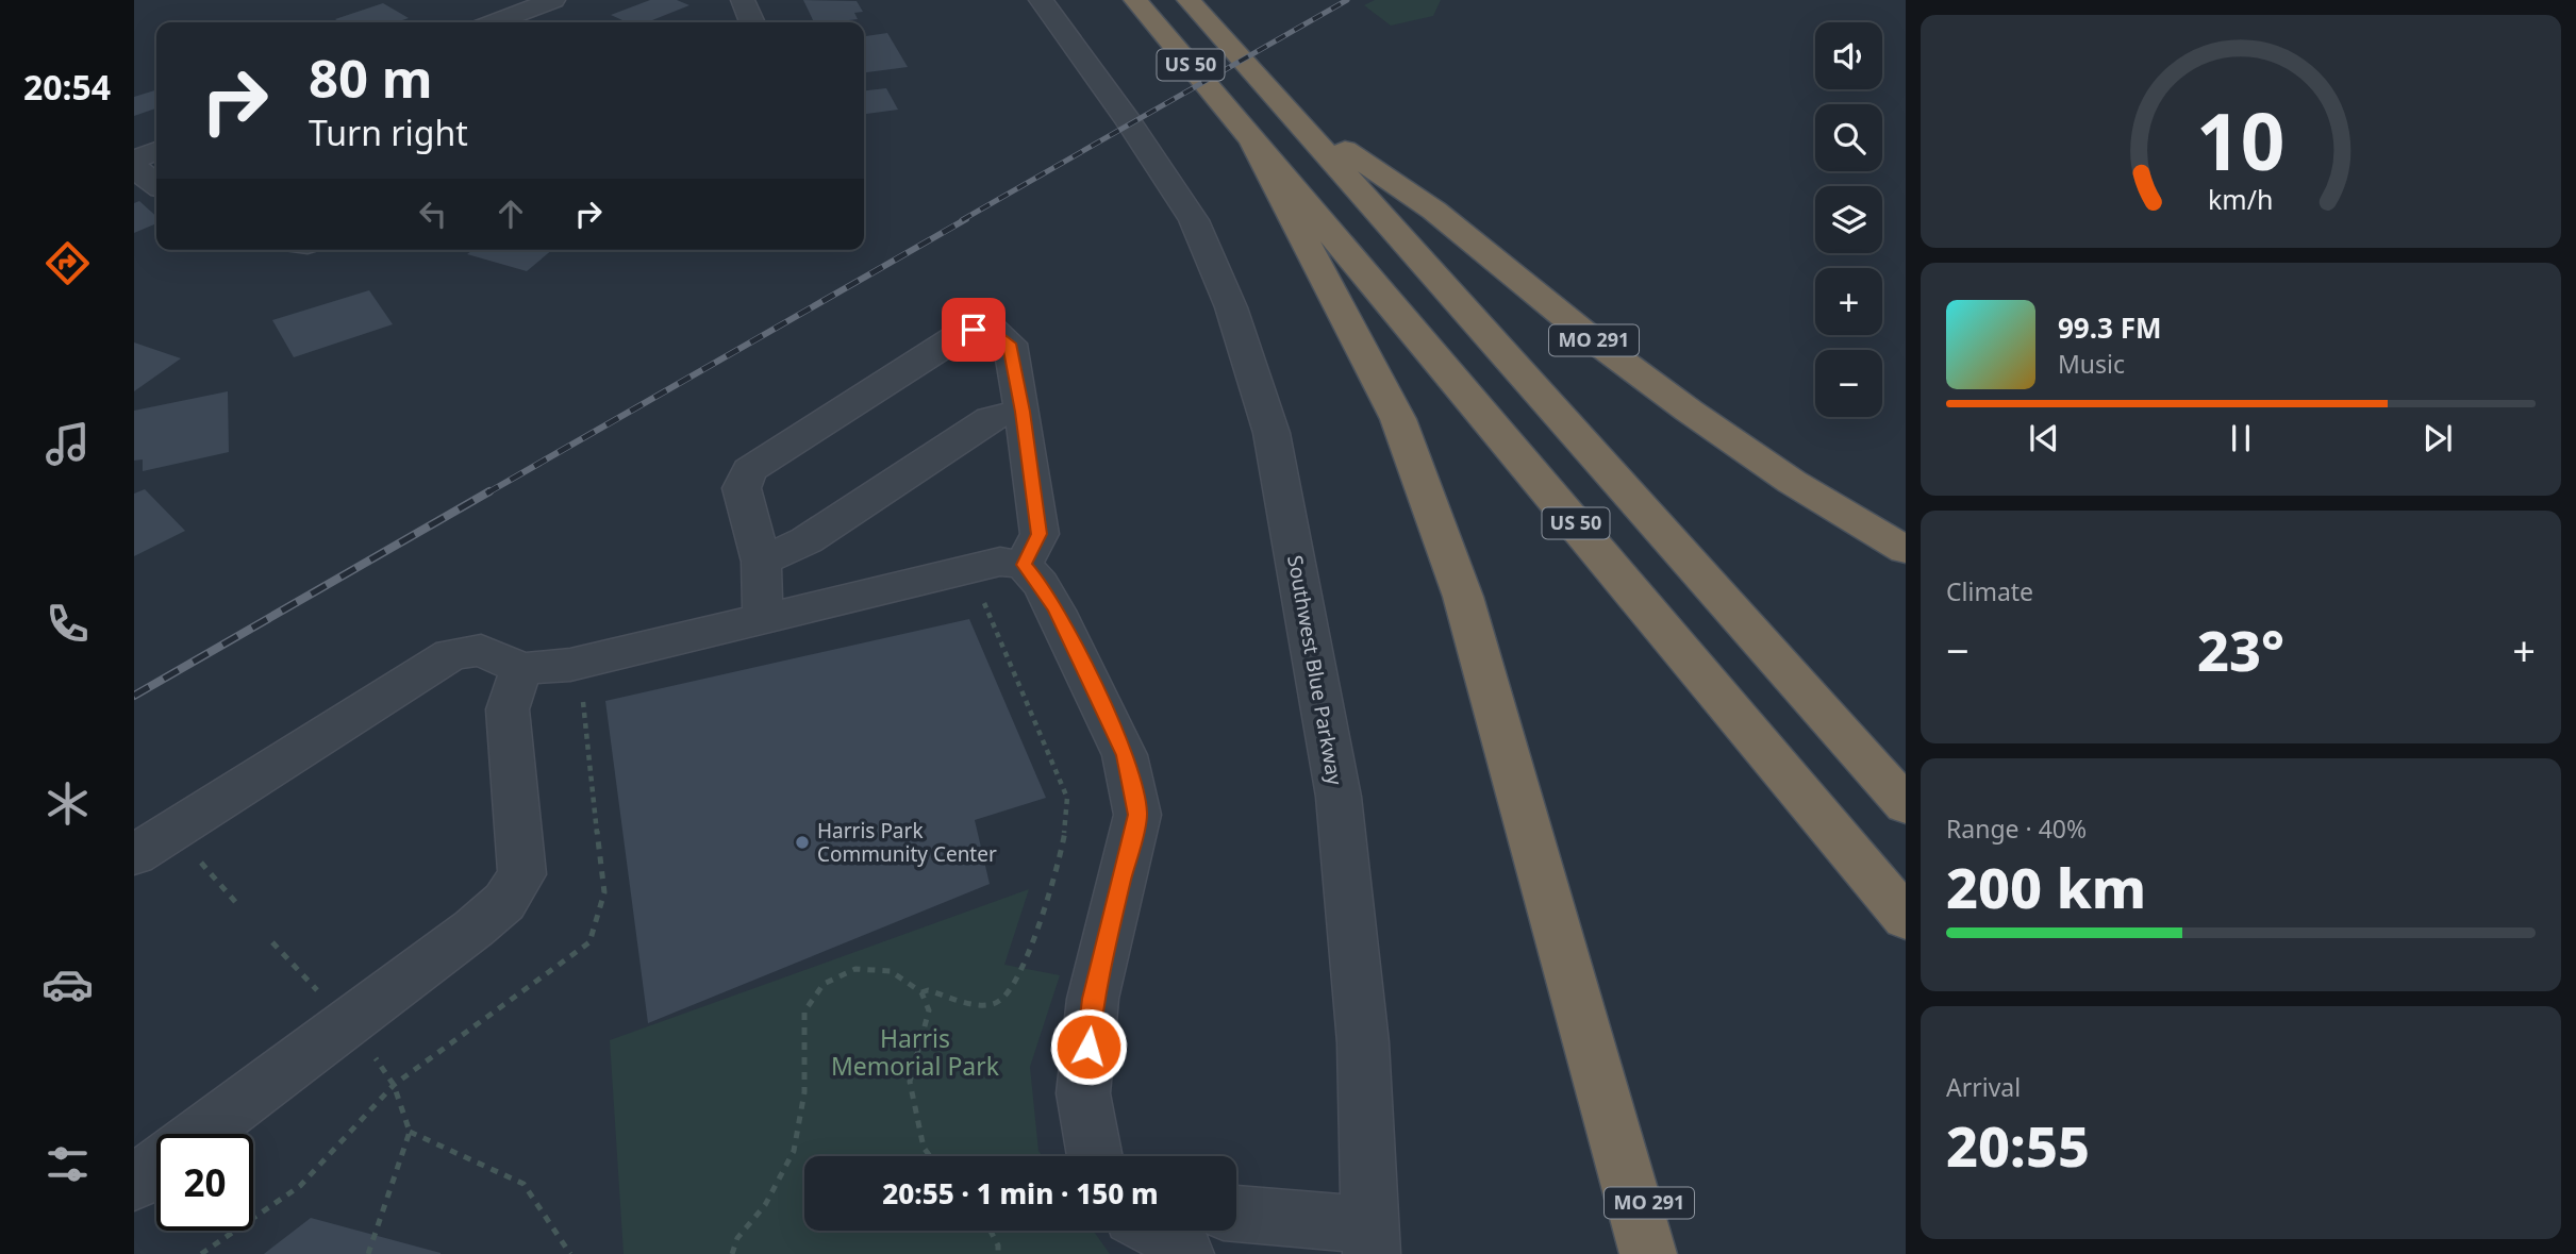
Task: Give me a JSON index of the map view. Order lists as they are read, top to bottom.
{
  "streets": {
    "highway": ["US 50", "MO 291"],
    "street": ["Southwest Blue Parkway"]
  },
  "crossings": [
    ["US 50", "MO 291"]
  ],
  "parks": ["Harris Memorial Park"],
  "places": ["Harris Park Community Center"],
  "page": {
    "tabs": "20:54",
    "map_buttons": ["+", "−"],
    "turn": ["80 m", "Turn right"],
    "song": ["99.3 FM", "Music"],
    "tile": [
      "Climate",
      ["Range · 40%", "200 km"],
      ["Arrival", "20:55"]
    ],
    "heat": ["−", "23°", "+"],
    "limit": "20",
    "trip": "20:55 · 1 min · 150 m",
    "gauge": ["10", "km/h"]
  }
}
